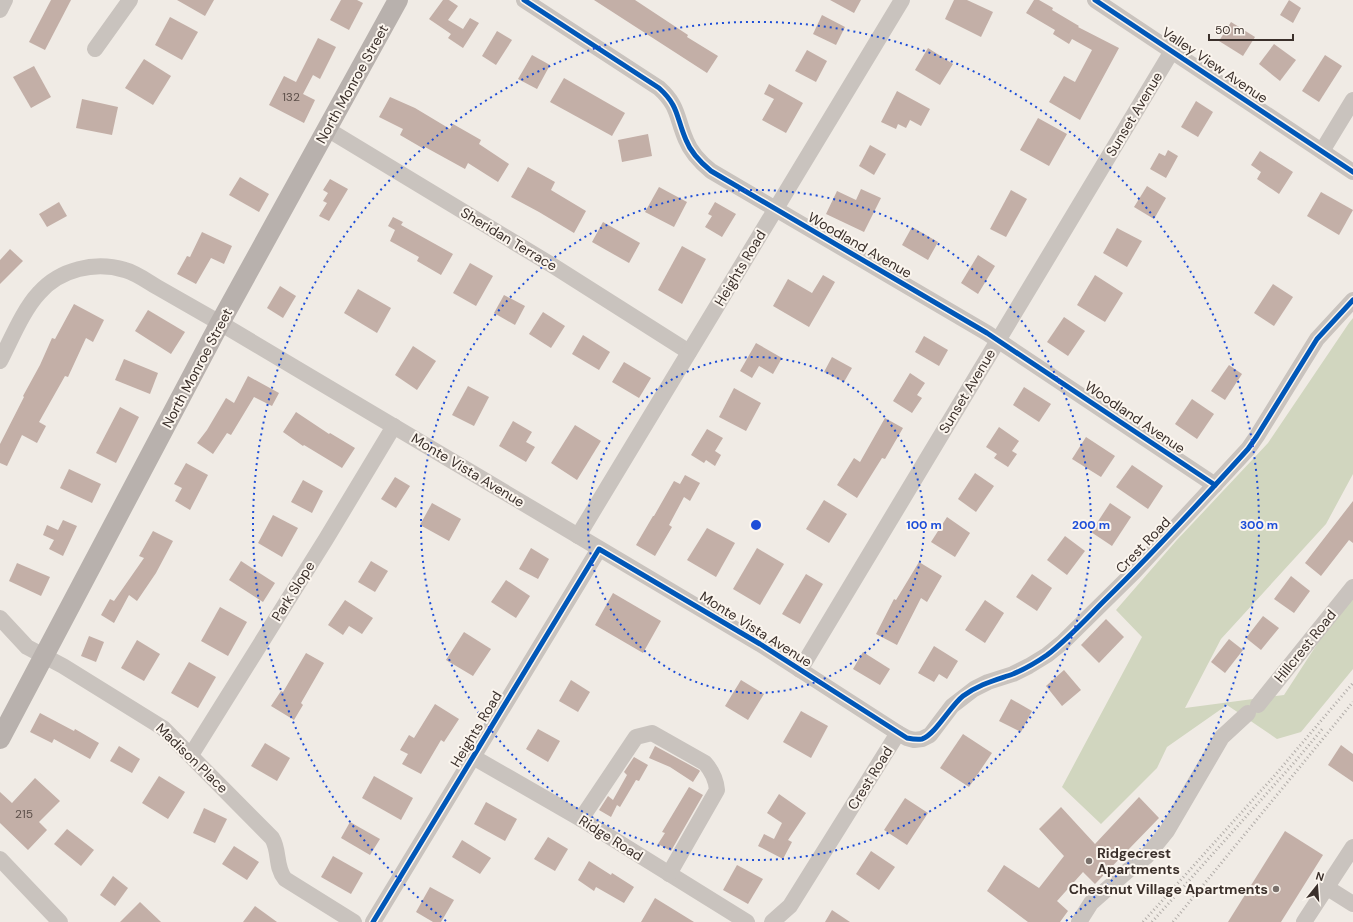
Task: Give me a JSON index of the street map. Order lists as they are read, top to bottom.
{
  "streets": {
    "main road": ["North Monroe Street"],
    "street": [
      "Valley View Avenue",
      "Sunset Avenue",
      "Sheridan Terrace",
      "Woodland Avenue",
      "Heights Road",
      "Monte Vista Avenue",
      "Crest Road",
      "Park Slope",
      "Hillcrest Road",
      "Madison Place",
      "Ridge Road"
    ]
  },
  "crossings": [
    ["Valley View Avenue", "Sunset Avenue"],
    ["North Monroe Street", "Sheridan Terrace"],
    ["North Monroe Street", "Monte Vista Avenue"],
    ["North Monroe Street", "Madison Place"],
    ["Sunset Avenue", "Woodland Avenue"],
    ["Sunset Avenue", "Monte Vista Avenue"],
    ["Sheridan Terrace", "Heights Road"],
    ["Woodland Avenue", "Heights Road"],
    ["Woodland Avenue", "Crest Road"],
    ["Heights Road", "Monte Vista Avenue"],
    ["Heights Road", "Ridge Road"],
    ["Monte Vista Avenue", "Crest Road"],
    ["Monte Vista Avenue", "Park Slope"],
    ["Park Slope", "Madison Place"]
  ],
  "places": ["Ridgecrest Apartments", "Chestnut Village Apartments"],
  "house_numbers": ["132", "215"],
  "scale_bar": "50 m",
  "north": "top",
  "rings": ["100 m", "200 m", "300 m"]
}
